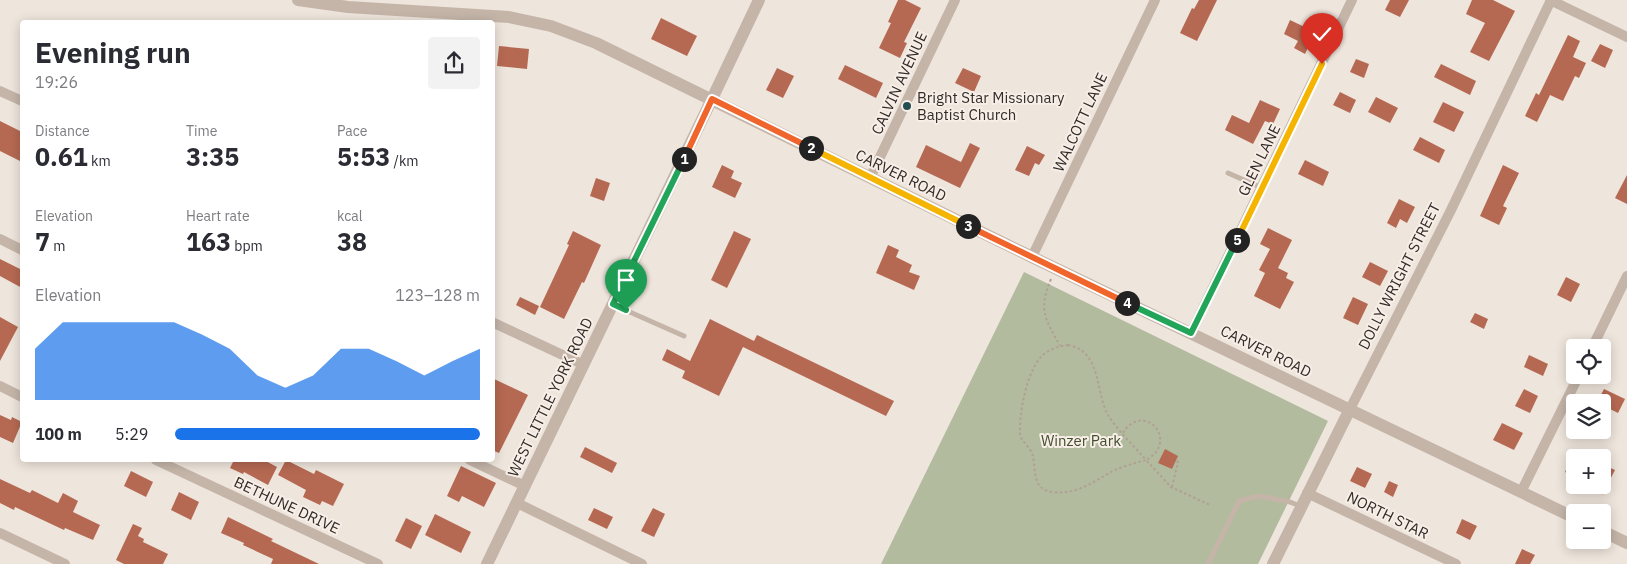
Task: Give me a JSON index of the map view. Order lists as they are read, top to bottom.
{
  "streets": {
    "street": [
      "CALVIN AVENUE",
      "WALCOTT LANE",
      "GLEN LANE",
      "CARVER ROAD",
      "DOLLY WRIGHT STREET",
      "WEST LITTLE YORK ROAD",
      "BETHUNE DRIVE",
      "NORTH STAR"
    ]
  },
  "crossings": [
    ["CALVIN AVENUE", "CARVER ROAD"],
    ["WALCOTT LANE", "CARVER ROAD"],
    ["GLEN LANE", "CARVER ROAD"],
    ["CARVER ROAD", "DOLLY WRIGHT STREET"],
    ["CARVER ROAD", "WEST LITTLE YORK ROAD"],
    ["DOLLY WRIGHT STREET", "NORTH STAR"]
  ],
  "parks": ["Winzer Park"],
  "places": ["Bright Star Missionary Baptist Church"],
  "page": {
    "heading": ["Evening run", "19:26"],
    "stats": [
      ["Distance", "0.61 km"],
      ["Time", "3:35"],
      ["Pace", "5:53 /km"],
      ["Elevation", "7 m"],
      ["Heart rate", "163 bpm"],
      ["kcal", "38"]
    ],
    "pins": [
      "2",
      "1",
      "3",
      "5",
      "4"
    ],
    "chart": ["Elevation", "123–128 m"],
    "map_buttons": ["+", "−"],
    "list": [
      {
        "name": "100 m",
        "note": "5:29"
      }
    ]
  }
}
